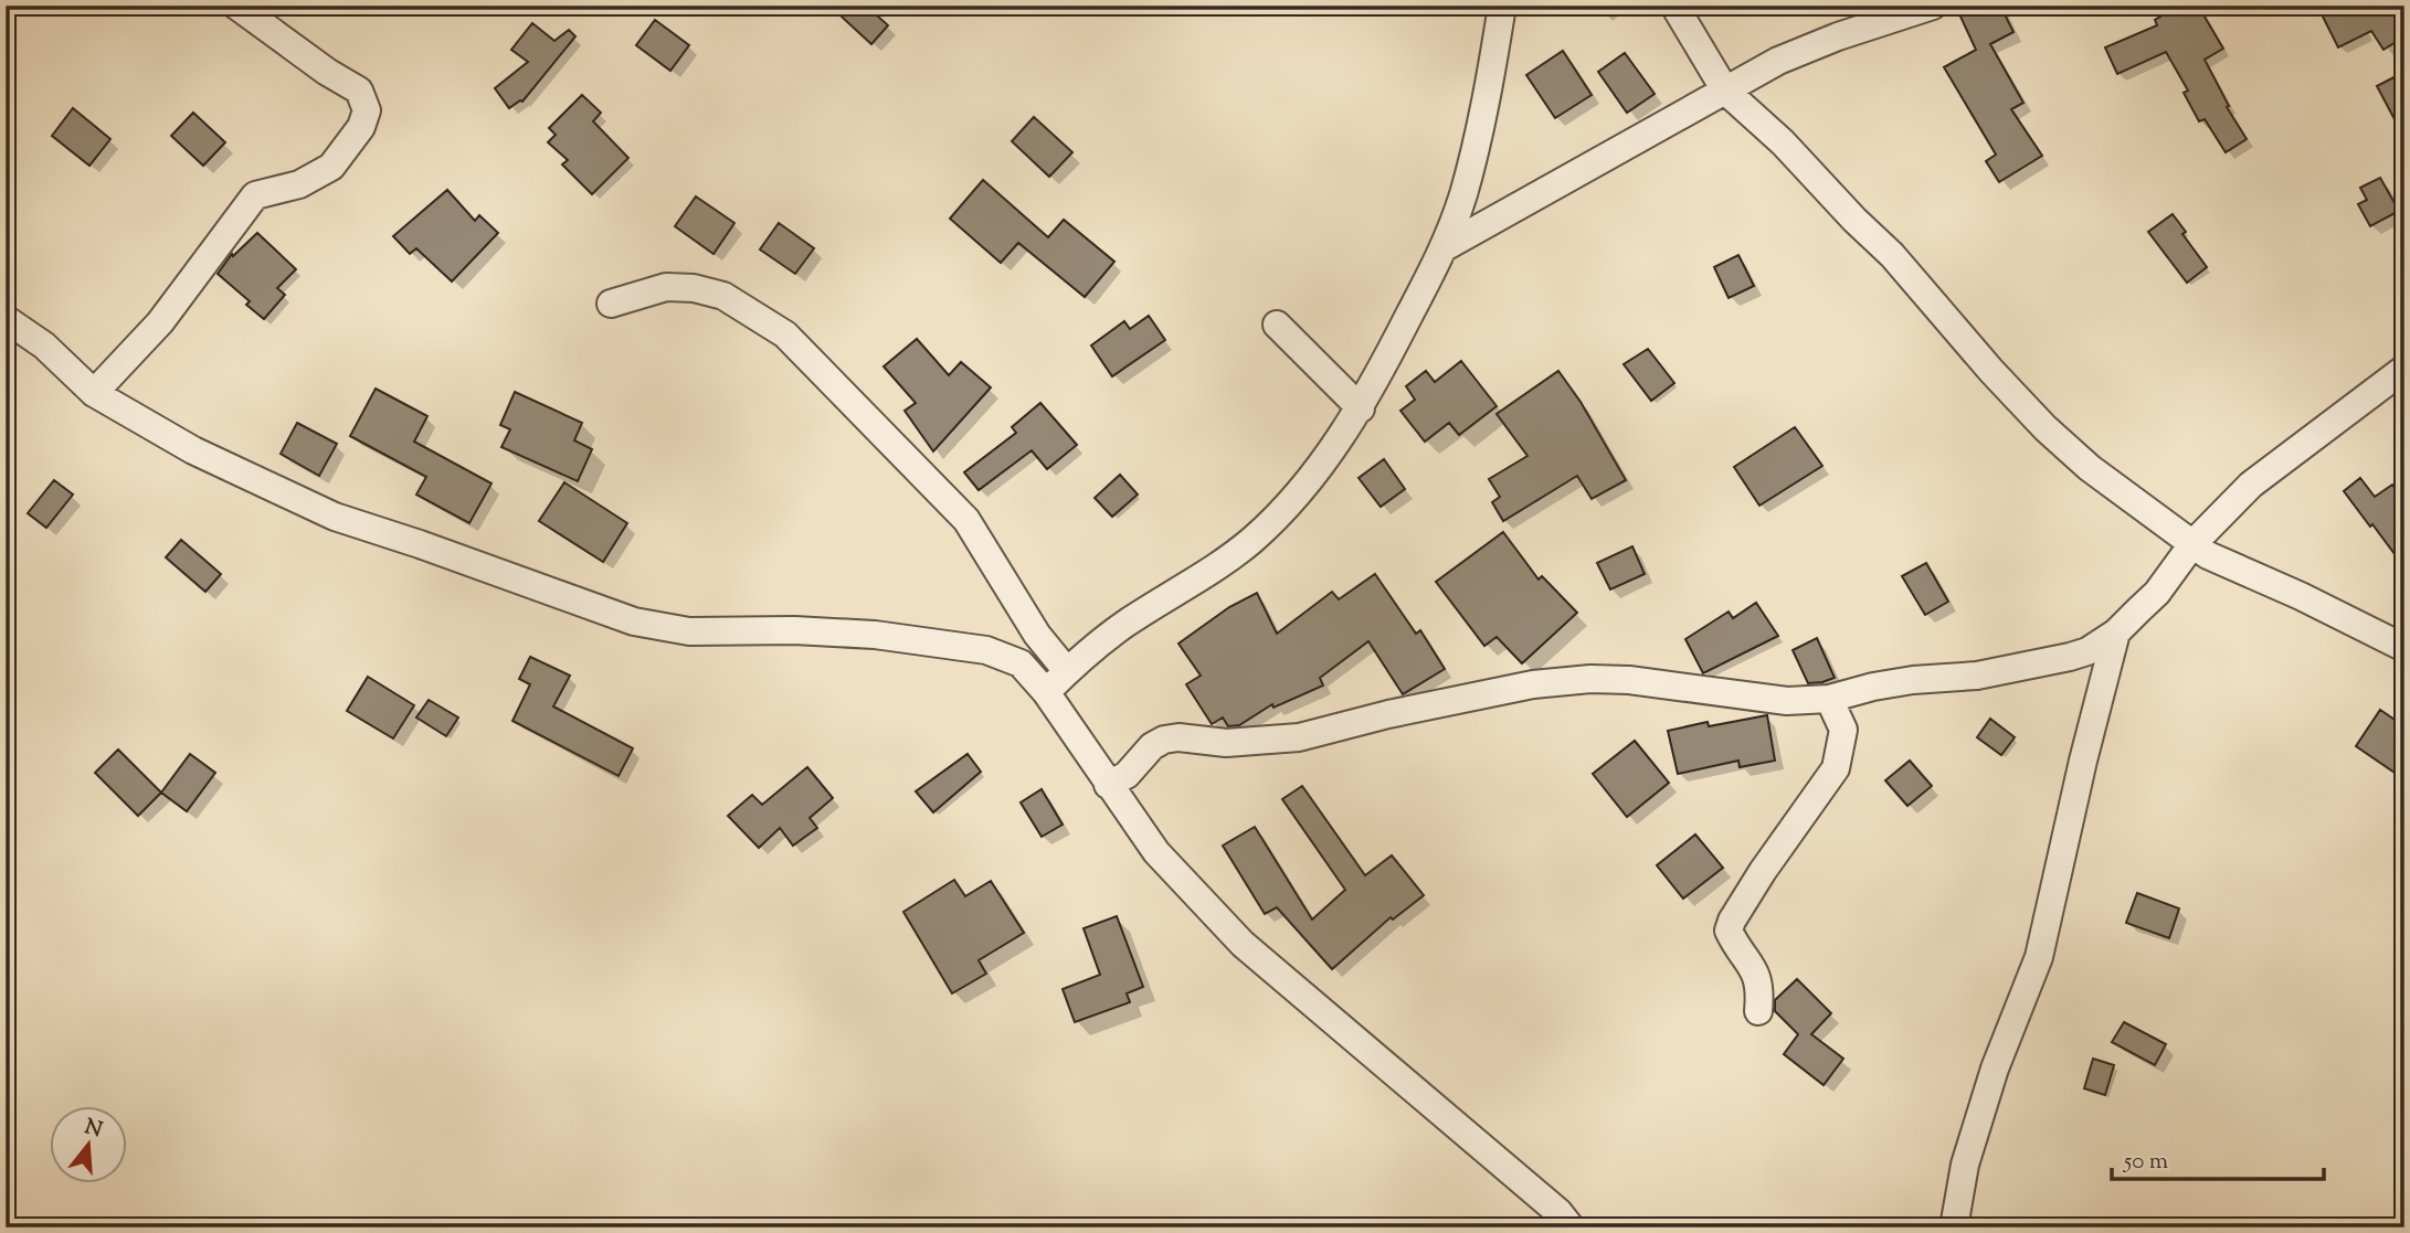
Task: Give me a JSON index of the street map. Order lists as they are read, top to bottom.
{
  "scale_bar": "50 m",
  "north": "top"
}
